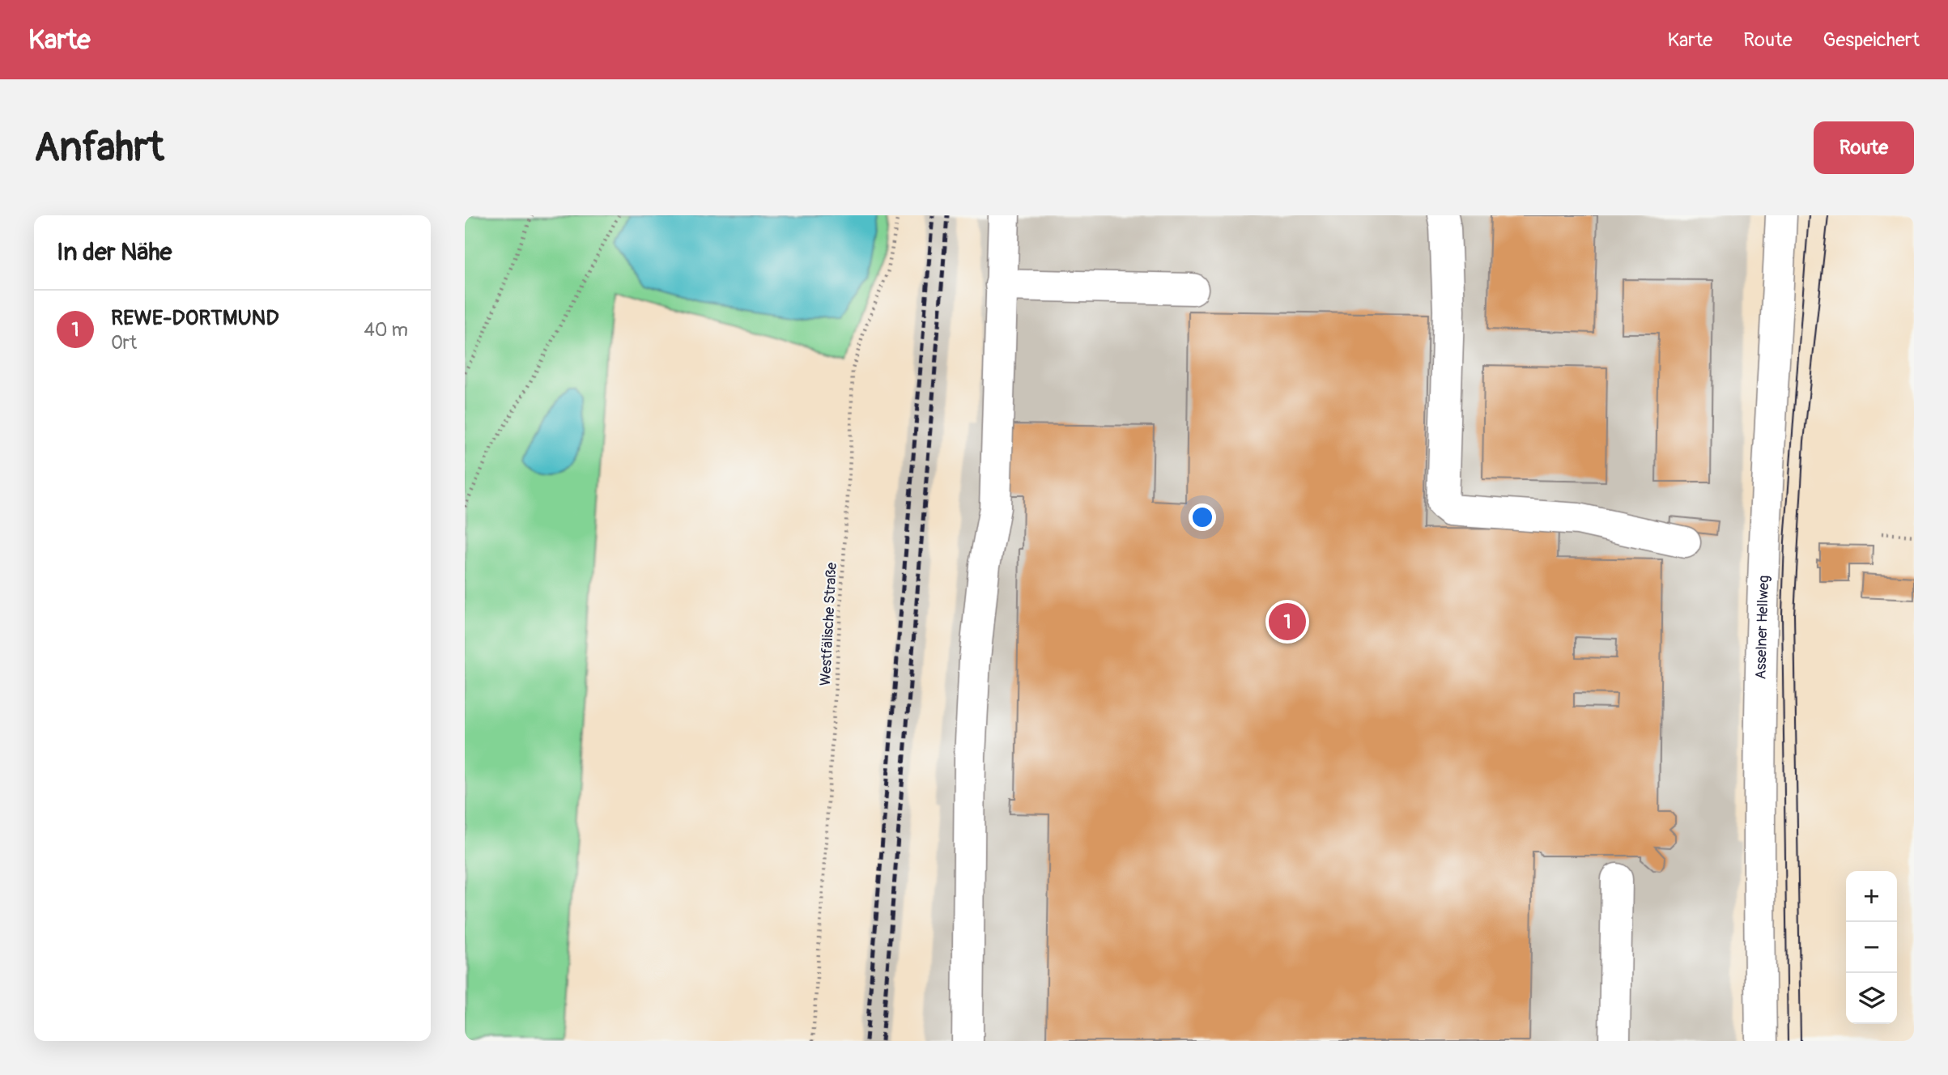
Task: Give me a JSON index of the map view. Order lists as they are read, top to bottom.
{
  "streets": {
    "main road": ["Asselner Hellweg"],
    "path": ["Westfälische Straße"]
  },
  "page": {
    "header": "Karte",
    "nav": ["Karte", "Route", "Gespeichert"],
    "buttons": "Route",
    "title": "Anfahrt",
    "heading": "In der Nähe",
    "list": [
      {
        "mark": "1",
        "name": "REWE-DORTMUND",
        "note": "Ort",
        "value": "40 m"
      }
    ],
    "pins": "1",
    "map_buttons": ["+", "−"]
  }
}
